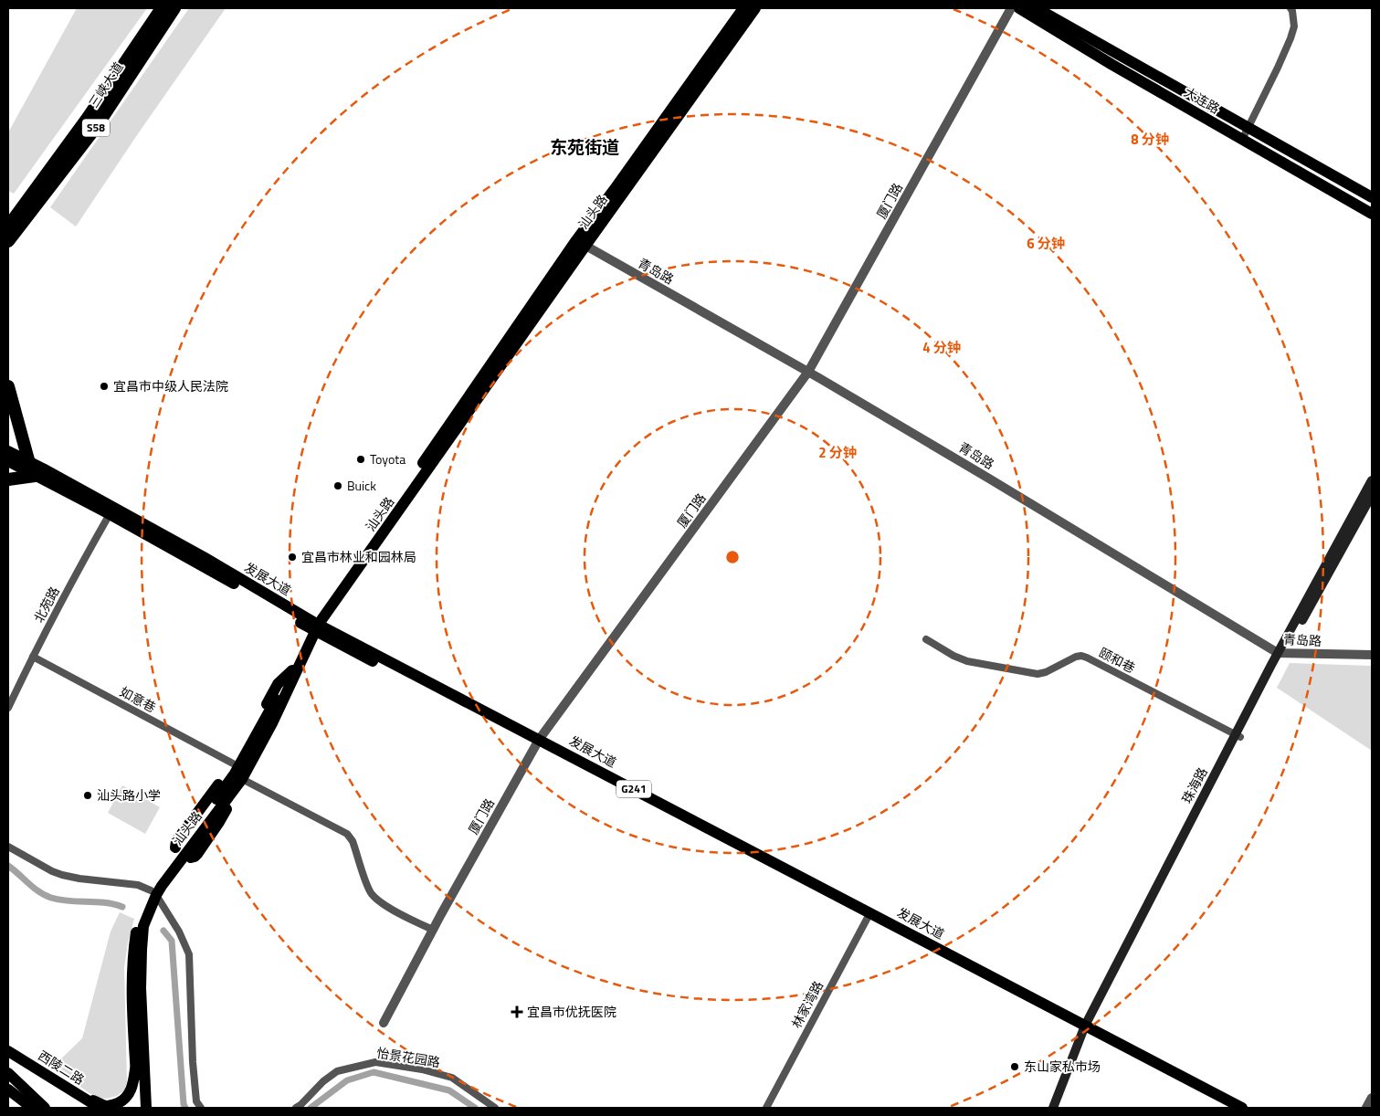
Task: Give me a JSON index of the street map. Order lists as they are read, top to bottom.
{
  "streets": {
    "highway": ["三峡大道", "S58"],
    "main road": [
      "大连路",
      "汕头路",
      "发展大道",
      "珠海路",
      "G241",
      "西陵二路"
    ],
    "street": [
      "厦门路",
      "青岛路",
      "北苑路",
      "颐和巷",
      "如意巷",
      "林家湾路",
      "怡景花园路"
    ]
  },
  "crossings": [
    ["厦门路", "青岛路"],
    ["厦门路", "发展大道"],
    ["汕头路", "青岛路"],
    ["汕头路", "发展大道"],
    ["青岛路", "珠海路"],
    ["发展大道", "北苑路"],
    ["发展大道", "珠海路"],
    ["发展大道", "林家湾路"],
    ["北苑路", "如意巷"],
    ["颐和巷", "珠海路"]
  ],
  "districts": ["东苑街道"],
  "places": {
    "other": [
      "宜昌市中级人民法院",
      "Toyota",
      "Buick",
      "宜昌市林业和园林局",
      "汕头路小学",
      "东山家私市场"
    ],
    "health": ["宜昌市优抚医院"]
  },
  "rings": [
    "8 分钟",
    "6 分钟",
    "4 分钟",
    "2 分钟"
  ]
}
